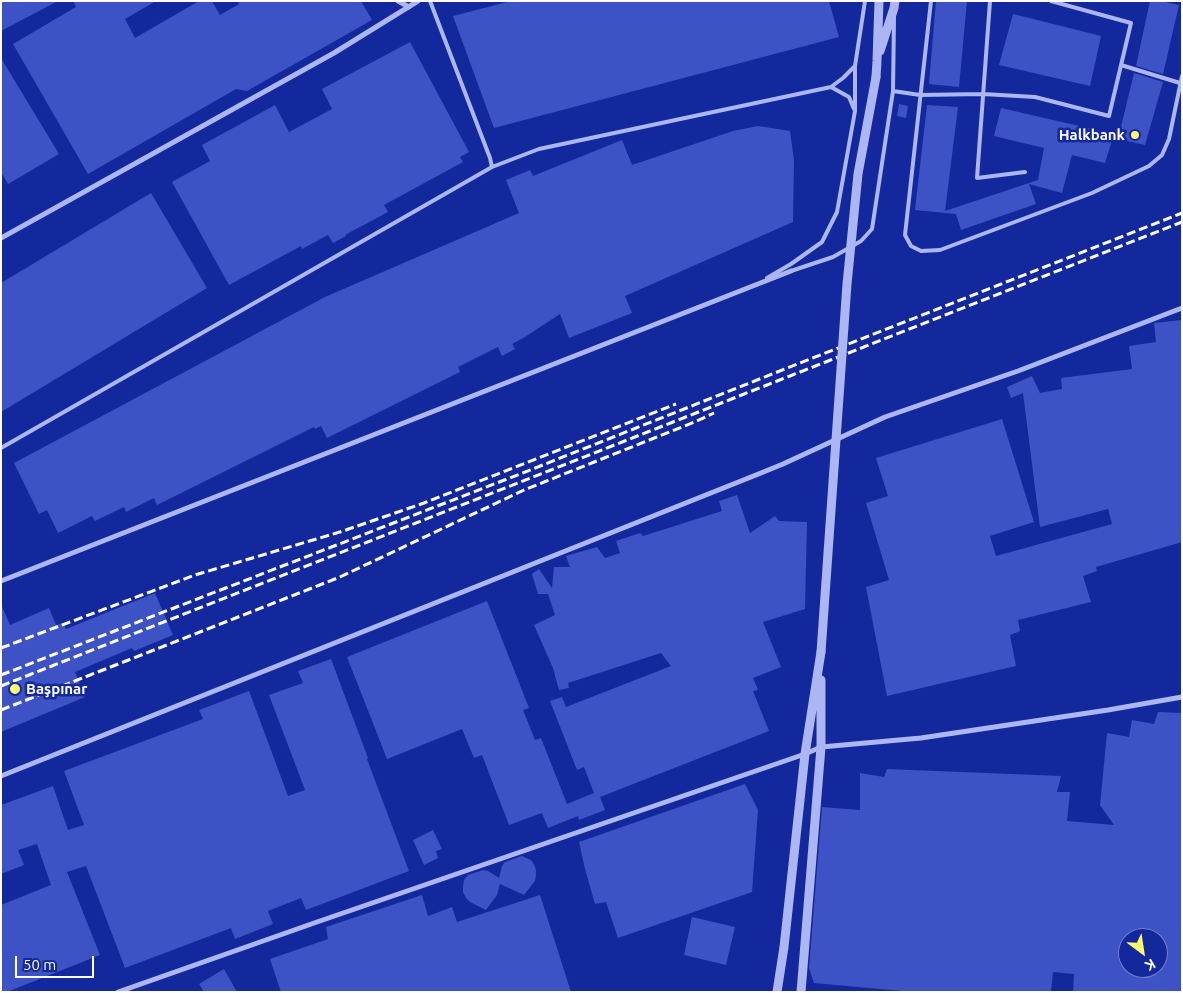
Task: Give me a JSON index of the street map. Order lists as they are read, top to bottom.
{
  "places": ["Halkbank", "Başpınar"],
  "scale_bar": "50 m",
  "north": "bottom right"
}
